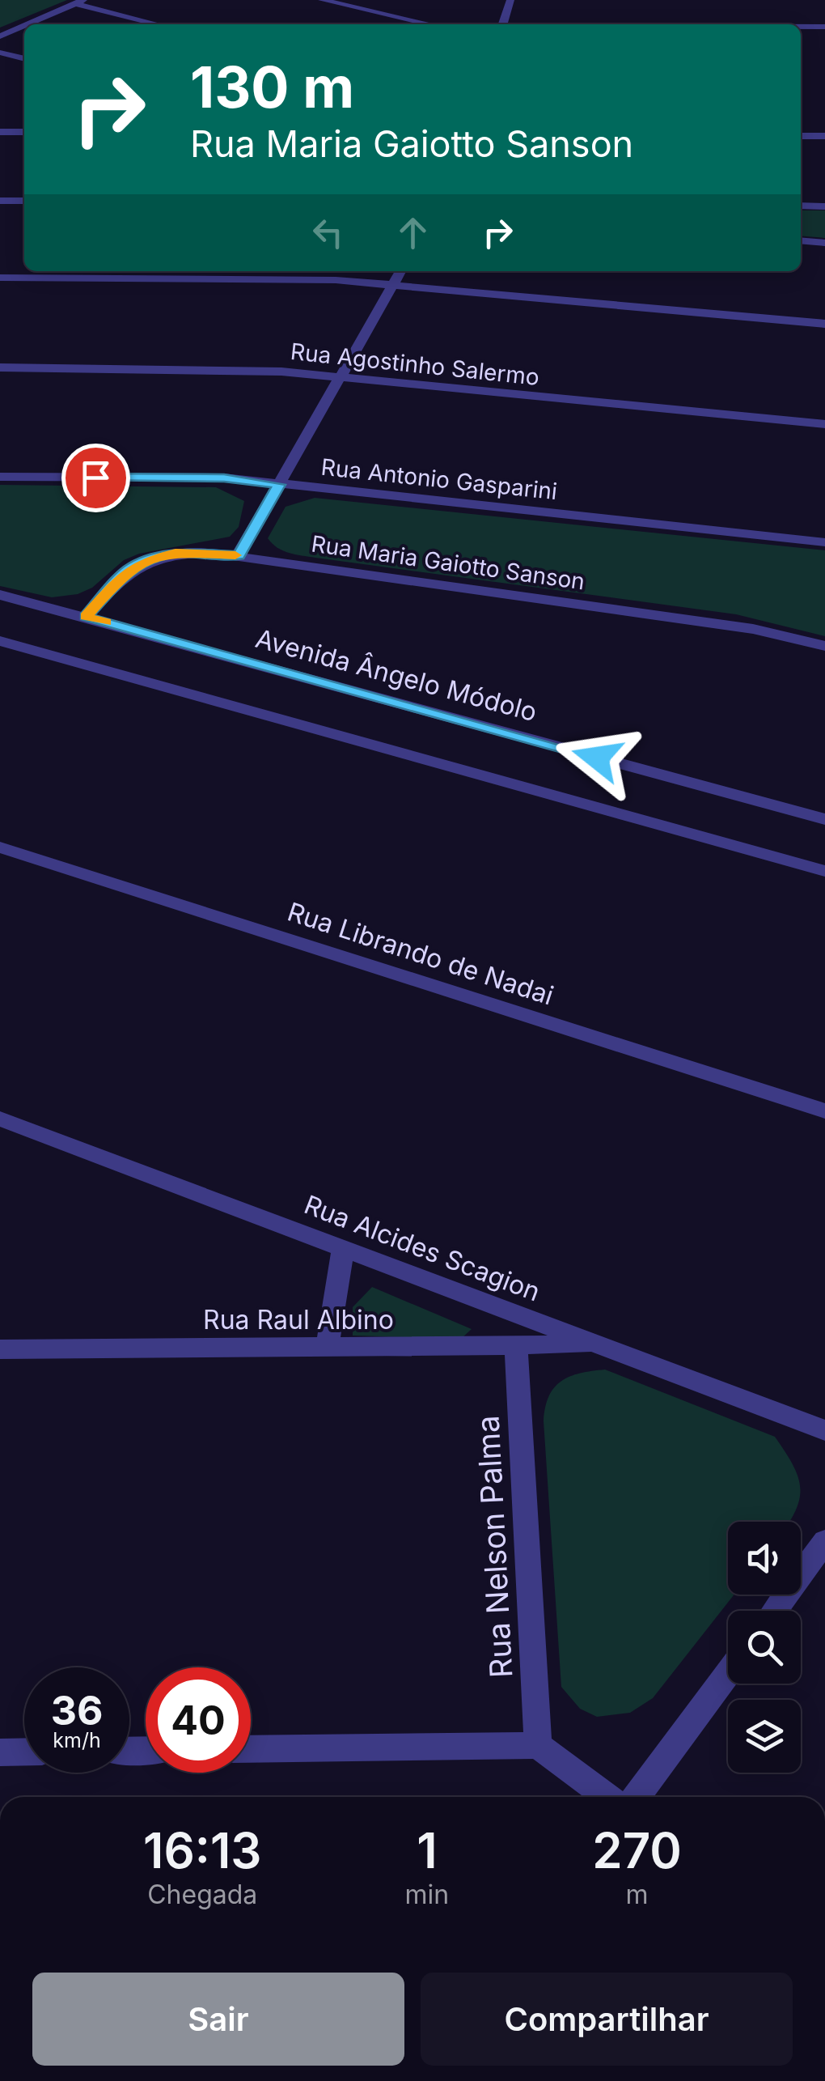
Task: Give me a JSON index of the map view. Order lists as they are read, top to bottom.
{
  "streets": {
    "street": [
      "Rua Agostinho Salermo",
      "Rua Antonio Gasparini",
      "Rua Maria Gaiotto Sanson",
      "Avenida Ângelo Módolo",
      "Rua Librando de Nadai",
      "Rua Alcides Scagion",
      "Rua Raul Albino",
      "Rua Nelson Palma"
    ]
  },
  "crossings": [
    ["Rua Maria Gaiotto Sanson", "Avenida Ângelo Módolo"],
    ["Rua Alcides Scagion", "Rua Raul Albino"],
    ["Rua Raul Albino", "Rua Nelson Palma"]
  ],
  "page": {
    "turn": ["130 m", "Rua Maria Gaiotto Sanson"],
    "speed": "36 km/h",
    "limit": "40",
    "eta": [
      "16:13",
      "Chegada",
      "1",
      "min",
      "270",
      "m"
    ],
    "buttons": ["Sair", "Compartilhar"]
  }
}
